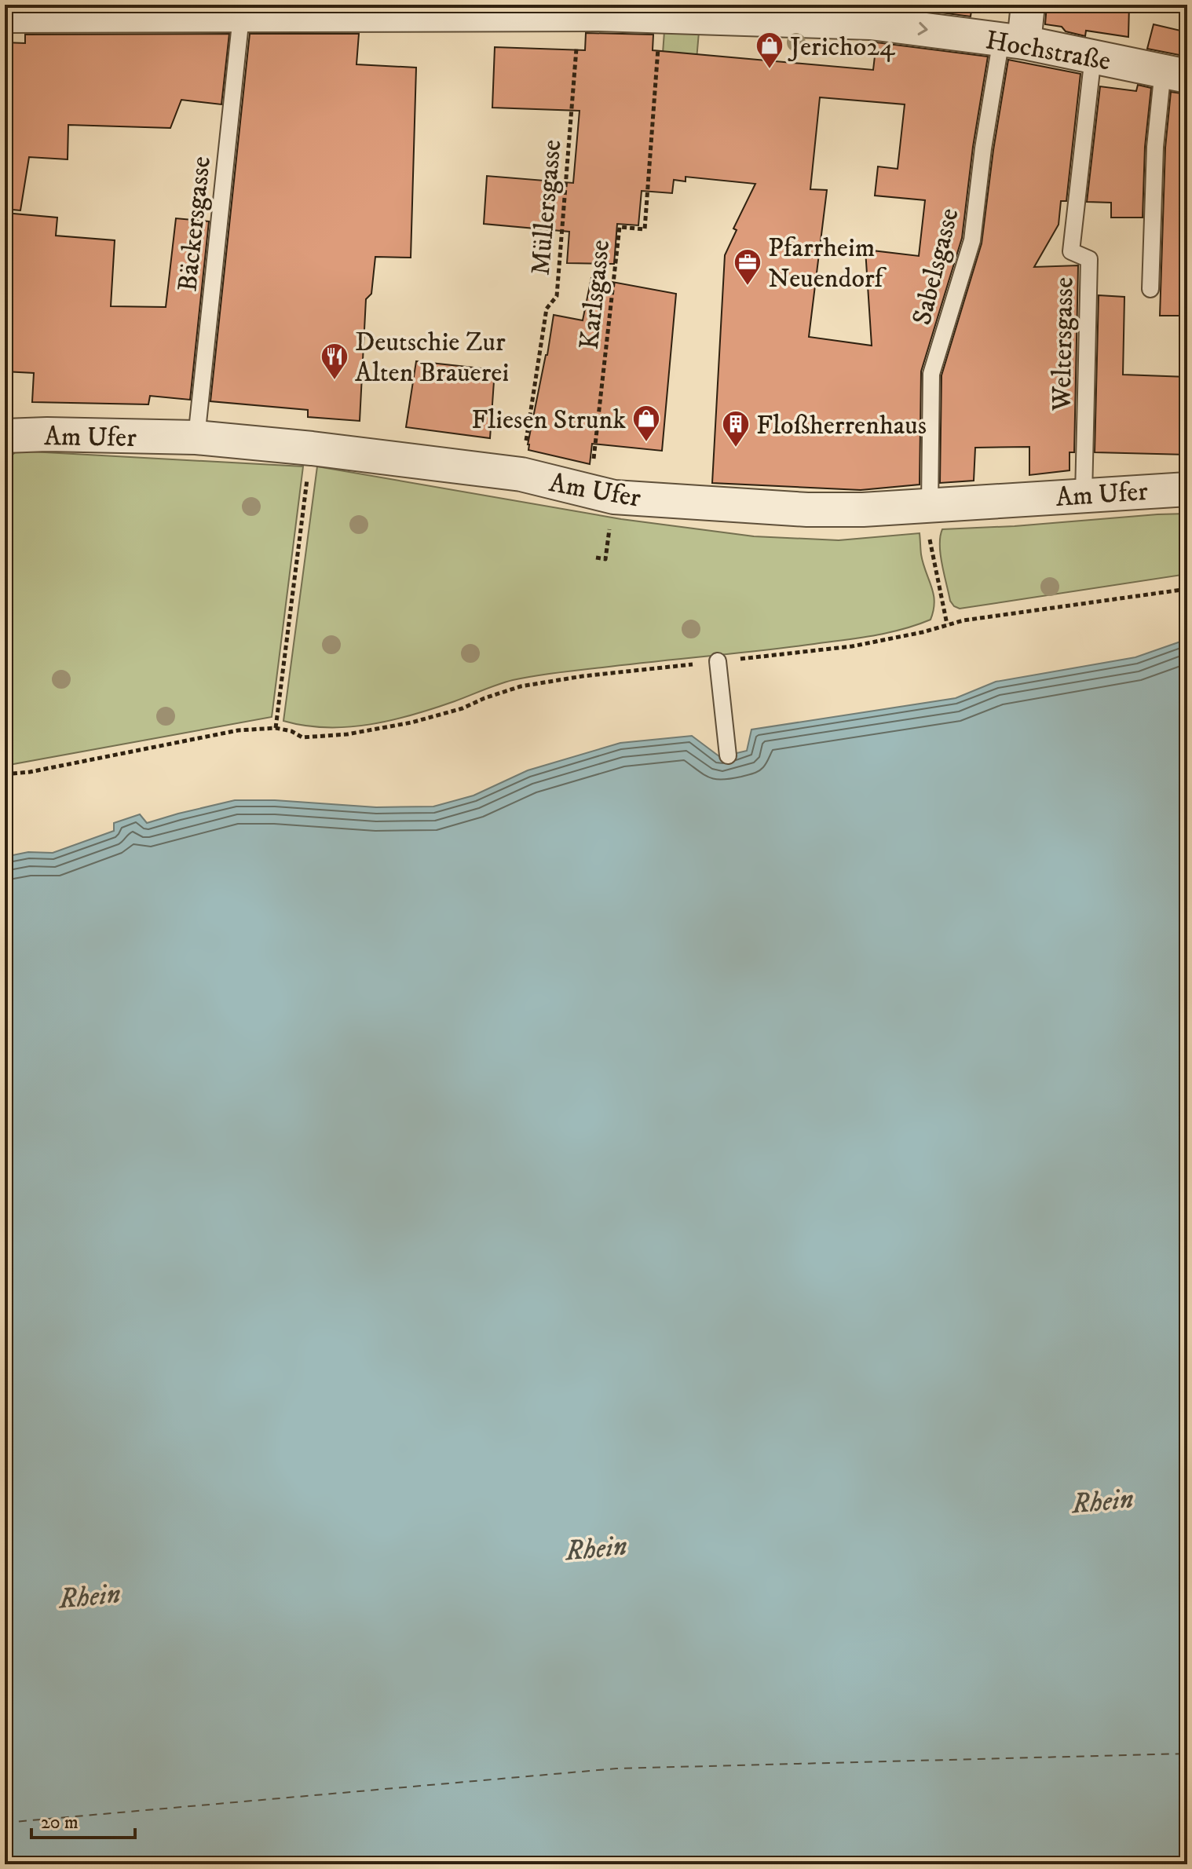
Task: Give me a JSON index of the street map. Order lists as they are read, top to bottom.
{
  "streets": {
    "street": ["Hochstraße", "Am Ufer"],
    "lane": ["Bäckersgasse", "Sabelsgasse", "Weltersgasse"],
    "path": ["Müllersgasse", "Karlsgasse"]
  },
  "crossings": [
    ["Hochstraße", "Müllersgasse"],
    ["Hochstraße", "Bäckersgasse"],
    ["Hochstraße", "Sabelsgasse"],
    ["Hochstraße", "Karlsgasse"],
    ["Hochstraße", "Weltersgasse"],
    ["Müllersgasse", "Am Ufer"],
    ["Bäckersgasse", "Am Ufer"],
    ["Sabelsgasse", "Am Ufer"],
    ["Karlsgasse", "Am Ufer"],
    ["Weltersgasse", "Am Ufer"]
  ],
  "water": ["Rhein"],
  "places": {
    "shop": ["Jericho24", "Fliesen Strunk"],
    "office": ["Pfarrheim Neuendorf"],
    "restaurant": ["Deutschie Zur Alten Brauerei"],
    "building": ["Floßherrenhaus"]
  },
  "scale_bar": "20 m"
}
